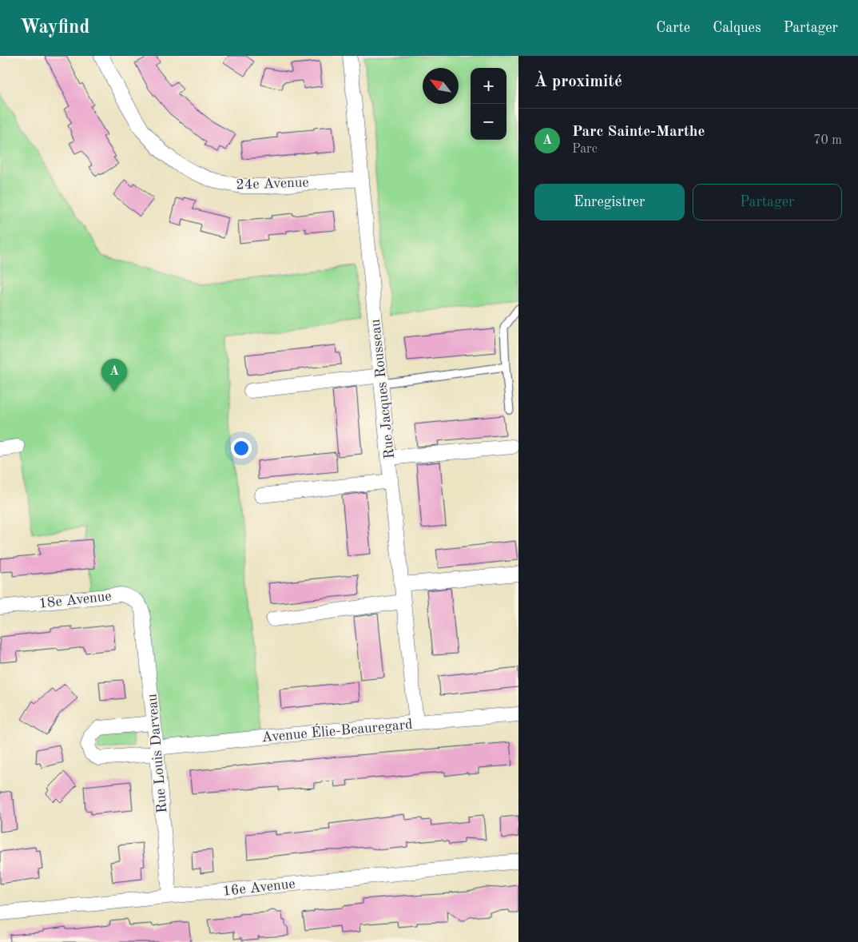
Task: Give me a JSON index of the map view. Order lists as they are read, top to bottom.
{
  "streets": {
    "street": [
      "24e Avenue",
      "Rue Jacques Rousseau",
      "18e Avenue",
      "Avenue Élie-Beauregard",
      "Rue Louis Darveau",
      "16e Avenue"
    ]
  },
  "crossings": [
    ["24e Avenue", "Rue Jacques Rousseau"],
    ["Rue Jacques Rousseau", "Avenue Élie-Beauregard"],
    ["18e Avenue", "Rue Louis Darveau"],
    ["Avenue Élie-Beauregard", "Rue Louis Darveau"],
    ["Rue Louis Darveau", "16e Avenue"]
  ],
  "north": "top left",
  "page": {
    "header": "Wayfind",
    "nav": ["Carte", "Calques", "Partager"],
    "heading": "À proximité",
    "map_buttons": ["+", "−"],
    "list": [
      {
        "mark": "A",
        "name": "Parc Sainte-Marthe",
        "note": "Parc",
        "value": "70 m"
      }
    ],
    "buttons": ["Enregistrer", "Partager"],
    "pins": "A"
  }
}
